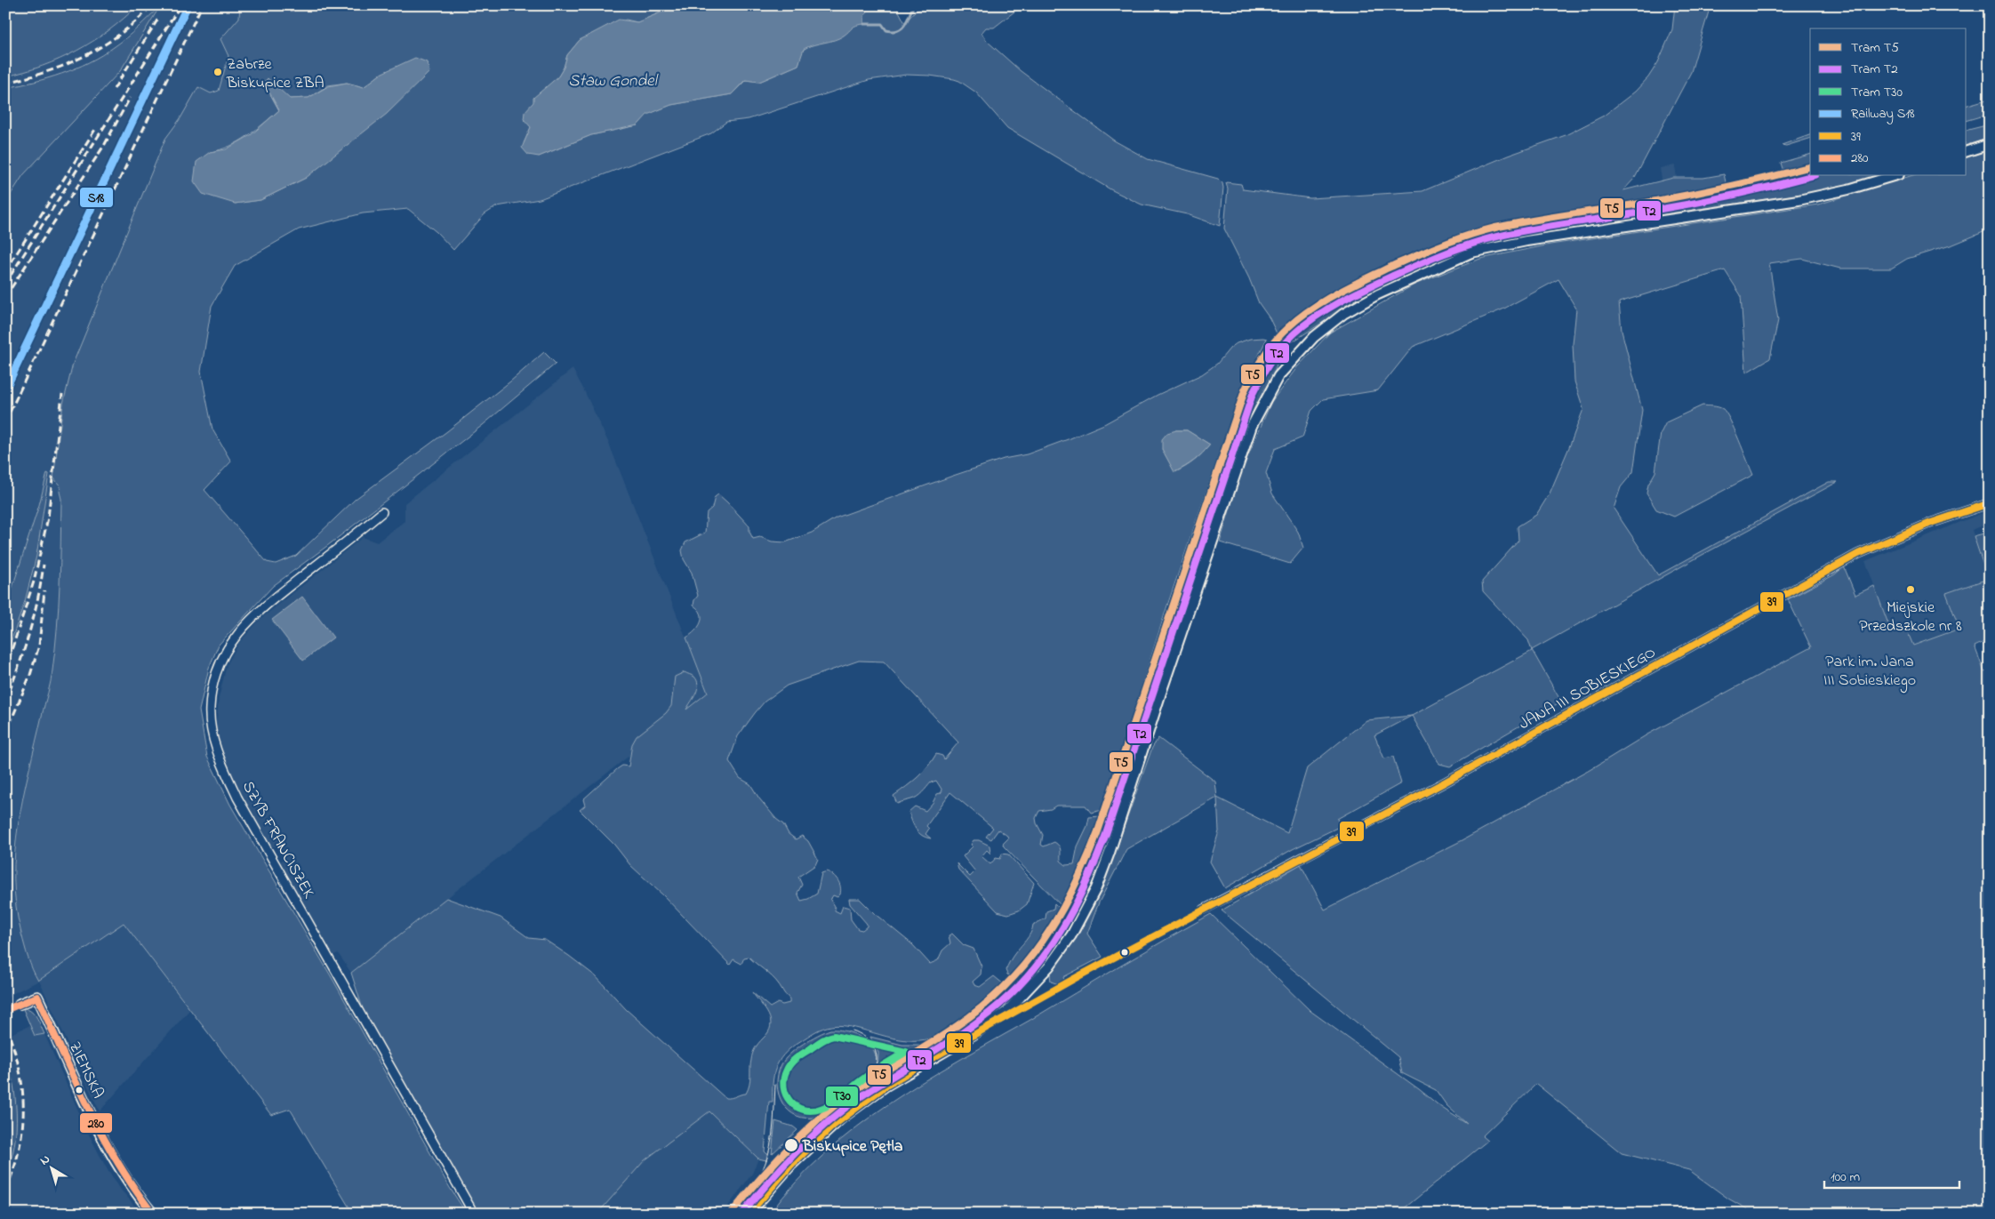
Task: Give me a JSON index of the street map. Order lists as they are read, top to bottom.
{
  "streets": {
    "street": ["JANA III SOBIESKIEGO", "SZYB FRANCISZEK", "ZIEMSKA"]
  },
  "water": ["Staw Gondel"],
  "parks": ["Park im. Jana III Sobieskiego"],
  "places": ["Zabrze Biskupice ZBA", "Miejskie Przedszkole nr 8", "Biskupice Pętla"],
  "lines": [
    "rail line S18",
    "tram line T5",
    "tram line T2",
    "transit line 39",
    "transit line 280",
    "tram line T30"
  ],
  "legend": [
    "Tram T5",
    "Tram T2",
    "Tram T30",
    "Railway S18",
    "39",
    "280"
  ],
  "scale_bar": "100 m",
  "north": "top left"
}
